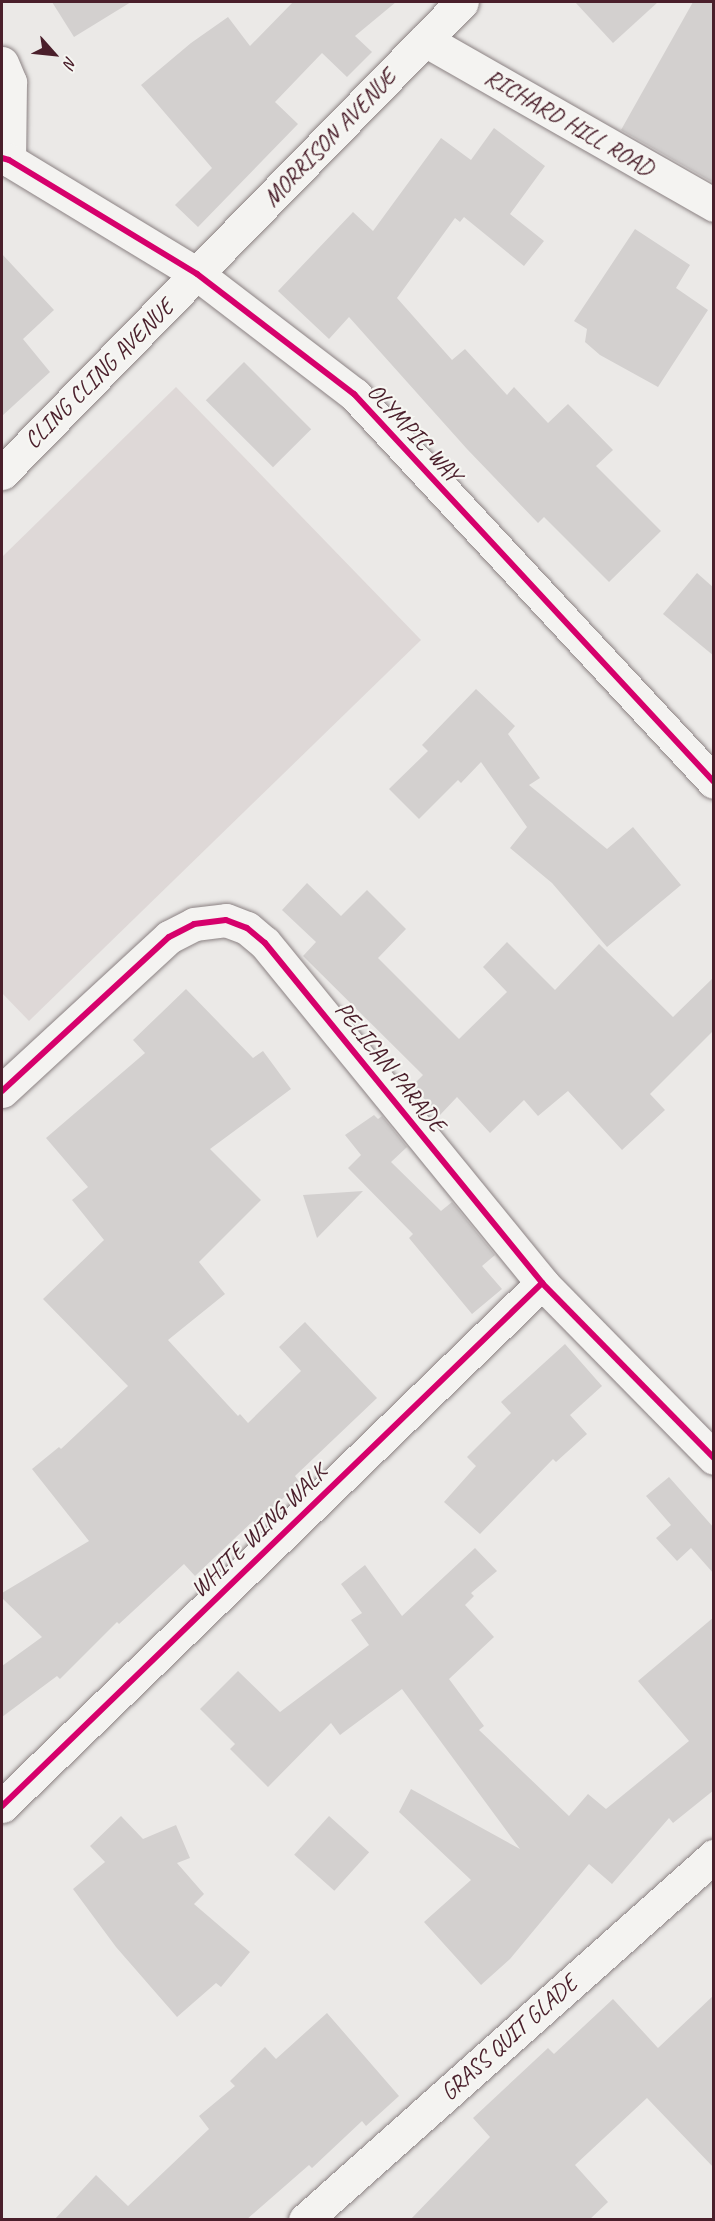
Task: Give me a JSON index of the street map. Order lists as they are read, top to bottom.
{
  "streets": {
    "street": [
      "RICHARD HILL ROAD",
      "MORRISON AVENUE",
      "CLING CLING AVENUE",
      "OLYMPIC WAY",
      "PELICAN PARADE",
      "WHITE WING WALK",
      "GRASS QUIT GLADE"
    ]
  },
  "crossings": [
    ["RICHARD HILL ROAD", "MORRISON AVENUE"],
    ["MORRISON AVENUE", "CLING CLING AVENUE"],
    ["MORRISON AVENUE", "OLYMPIC WAY"],
    ["CLING CLING AVENUE", "OLYMPIC WAY"],
    ["PELICAN PARADE", "WHITE WING WALK"]
  ],
  "north": "bottom right"
}
